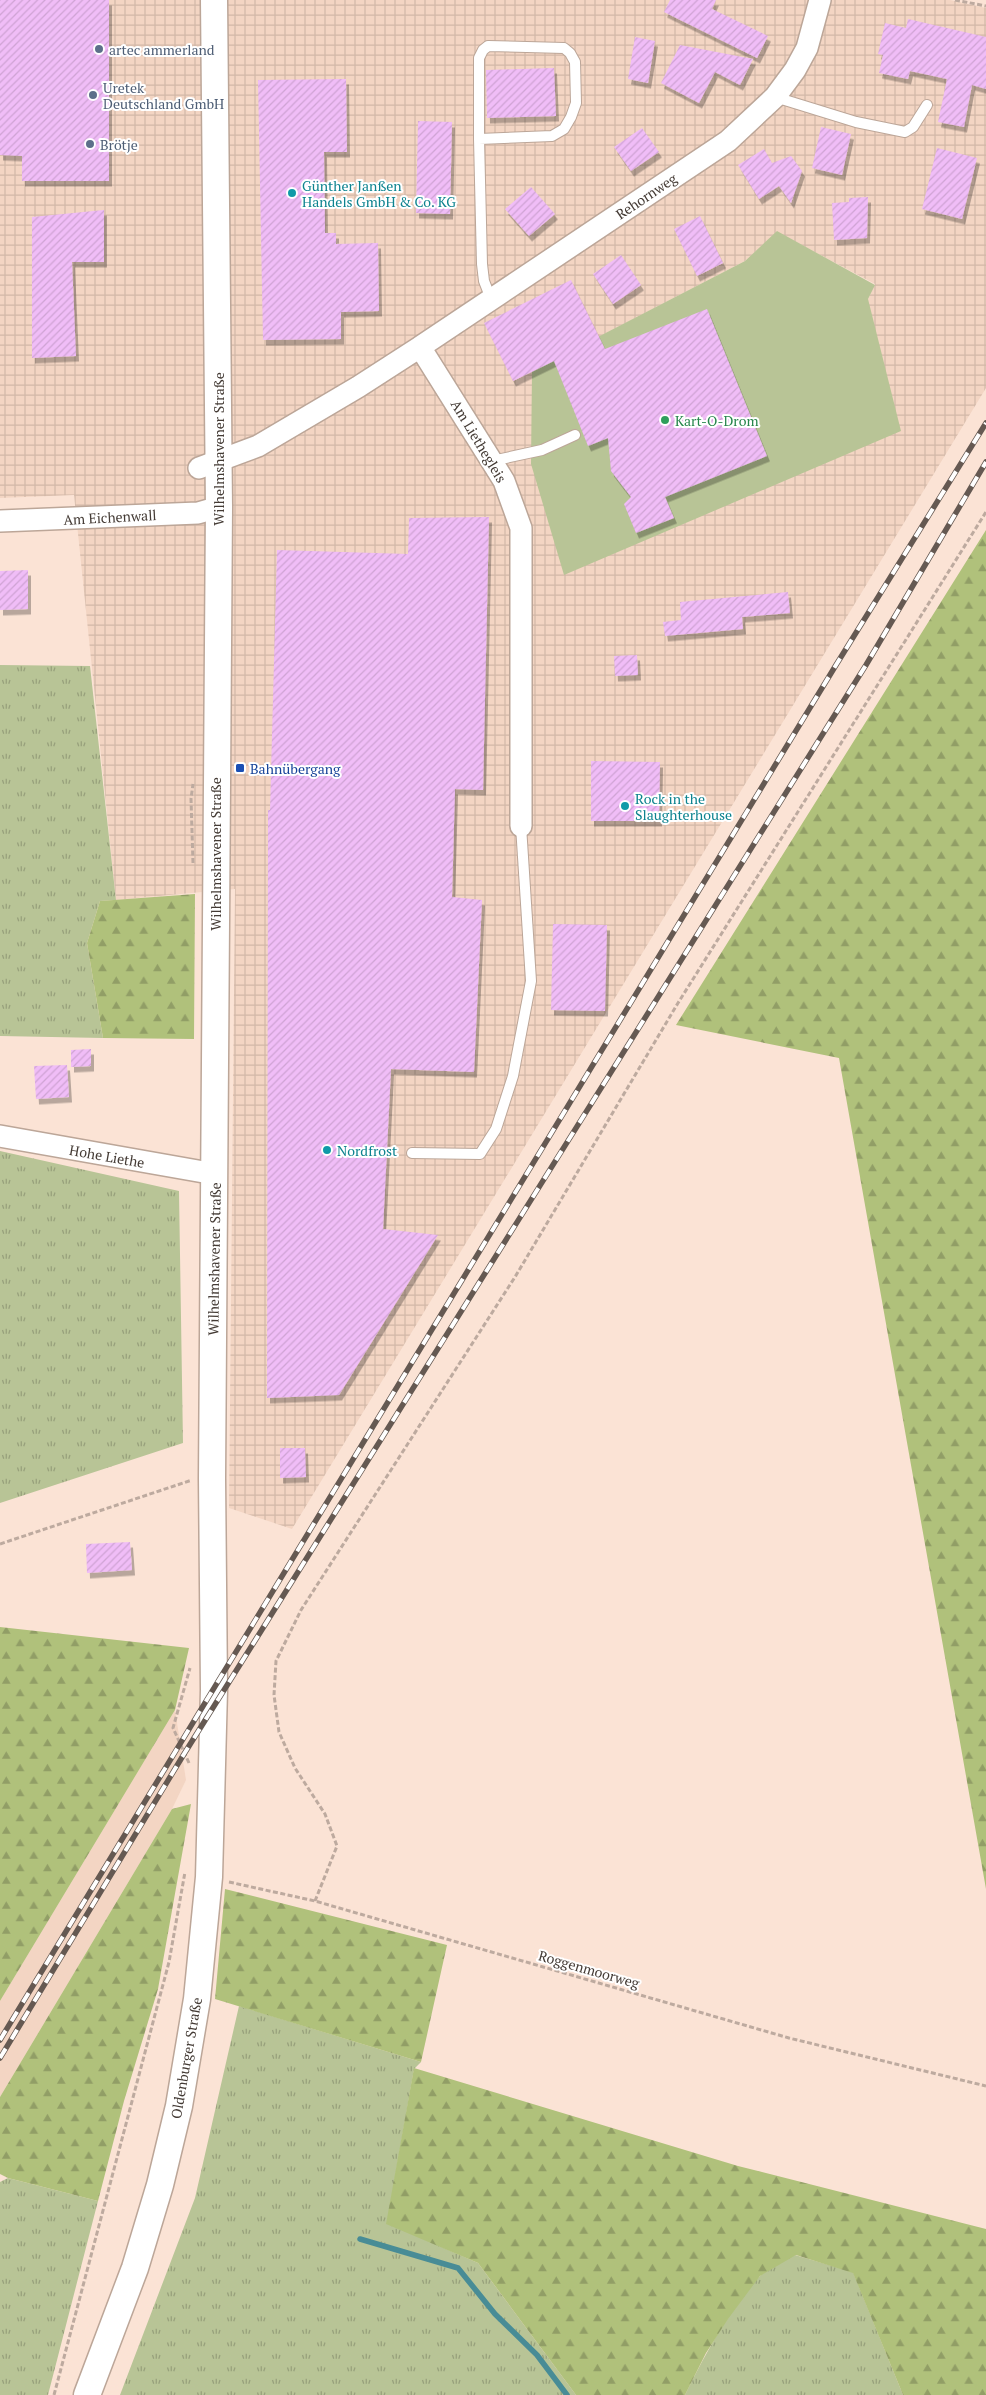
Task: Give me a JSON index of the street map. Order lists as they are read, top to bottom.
{
  "streets": {
    "street": [
      "Rehornweg",
      "Am Liethegleis",
      "Wilhelmshavener Straße",
      "Am Eichenwall",
      "Hohe Liethe",
      "Oldenburger Straße"
    ],
    "path": ["Roggenmoorweg"]
  },
  "crossings": [
    ["Rehornweg", "Am Liethegleis"],
    ["Wilhelmshavener Straße", "Am Eichenwall"],
    ["Wilhelmshavener Straße", "Hohe Liethe"],
    ["Wilhelmshavener Straße", "Oldenburger Straße"],
    ["Roggenmoorweg", "Oldenburger Straße"]
  ],
  "places": {
    "other": [
      "artec ammerland",
      "Uretek Deutschland GmbH",
      "Brötje",
      "Günther Janßen Handels GmbH & Co. KG",
      "Kart-O-Drom",
      "Rock in the Slaughterhouse",
      "Nordfrost"
    ],
    "transit": ["Bahnübergang"]
  }
}
